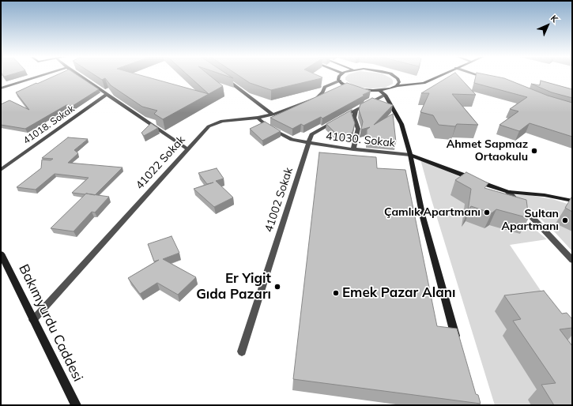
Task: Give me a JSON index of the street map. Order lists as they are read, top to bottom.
{
  "streets": {
    "street": [
      "41018. Sokak",
      "41030. Sokak",
      "41022 Sokak",
      "41002 Sokak",
      "Bakımyurdu Caddesi"
    ]
  },
  "crossings": [
    ["41030. Sokak", "41022 Sokak"],
    ["41030. Sokak", "41002 Sokak"],
    ["41022 Sokak", "Bakımyurdu Caddesi"]
  ],
  "places": [
    "Ahmet Sapmaz Ortaokulu",
    "Çamlık Apartmanı",
    "Sultan Apartmanı",
    "Er Yigit Gıda Pazarı",
    "Emek Pazar Alanı"
  ],
  "north": "top right"
}
